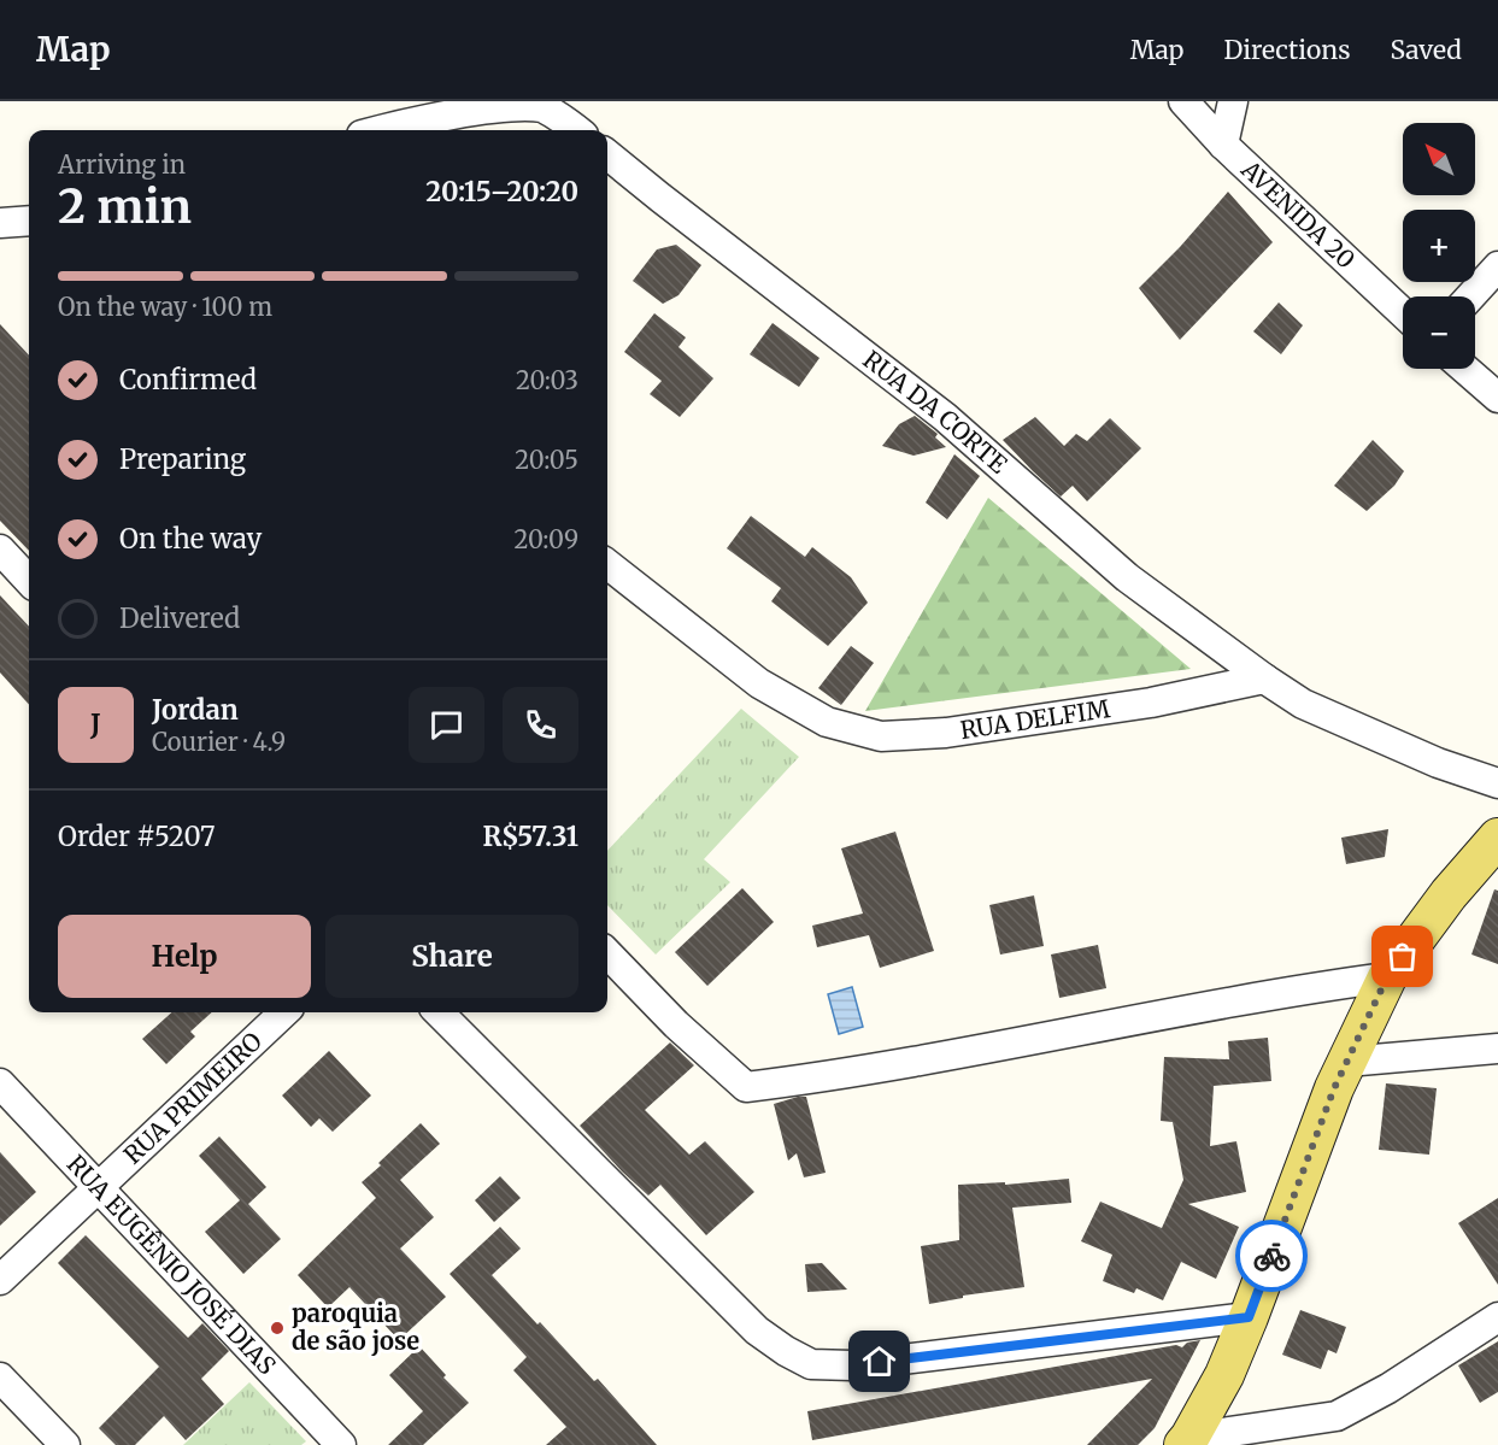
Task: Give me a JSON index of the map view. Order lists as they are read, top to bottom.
{
  "streets": {
    "street": [
      "AVENIDA 20",
      "RUA DA CORTE",
      "RUA DELFIM",
      "RUA PRIMEIRO",
      "RUA EUGÊNIO JOSÉ DIAS"
    ]
  },
  "crossings": [
    ["RUA DA CORTE", "RUA DELFIM"],
    ["RUA PRIMEIRO", "RUA EUGÊNIO JOSÉ DIAS"]
  ],
  "places": ["paroquia de são jose"],
  "north": "top left",
  "page": {
    "header": "Map",
    "nav": ["Map", "Directions", "Saved"],
    "map_buttons": ["+", "−"],
    "heading": ["2 min", "Arriving in", "20:15–20:20"],
    "panel": [
      "Jordan",
      "Courier · 4.9",
      "Order #5207",
      "R$57.31"
    ],
    "bar": "On the way · 100 m",
    "list": [
      ["Confirmed", "20:03"],
      ["Preparing", "20:05"],
      ["On the way", "20:09"],
      "Delivered"
    ],
    "round": "J",
    "buttons": ["Help", "Share"]
  }
}
